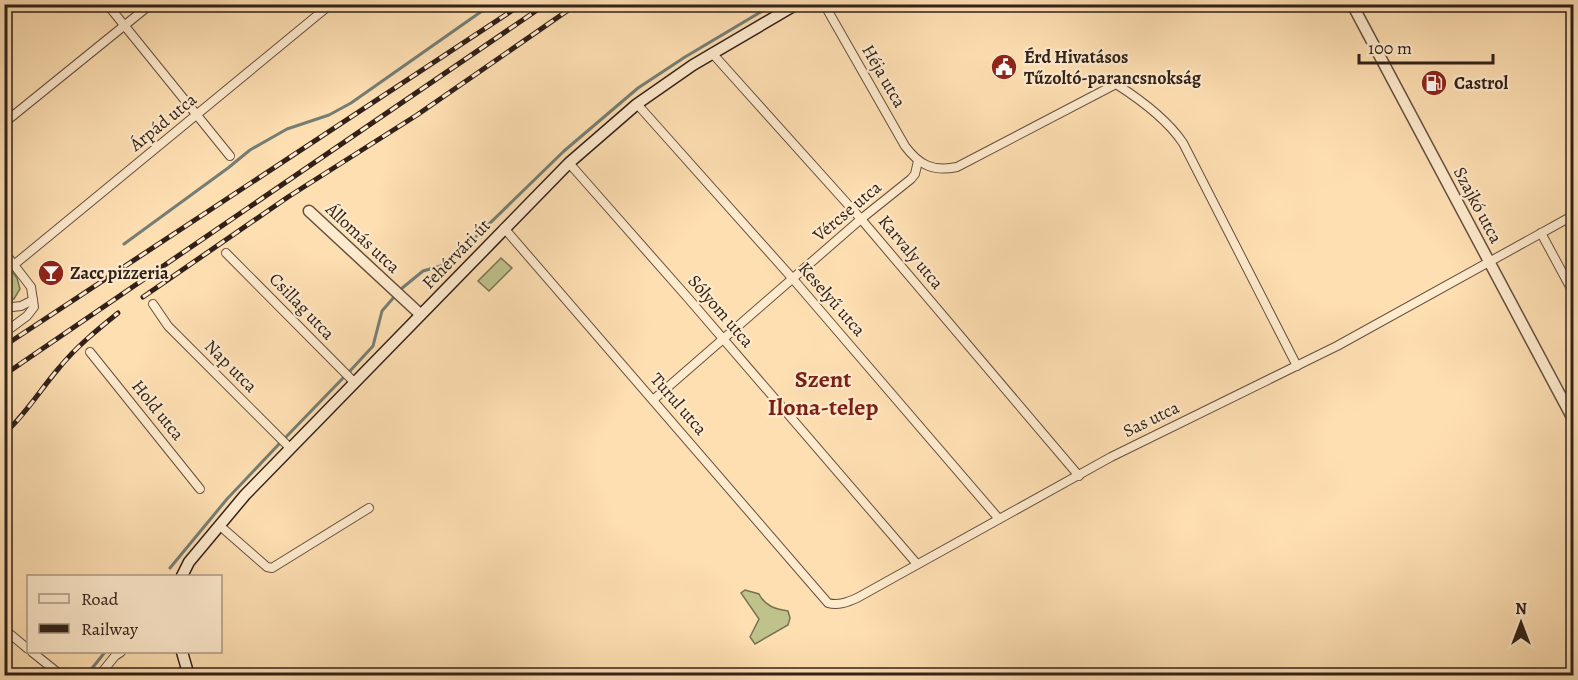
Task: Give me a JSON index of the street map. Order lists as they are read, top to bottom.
{
  "streets": {
    "main road": ["Szajkó utca", "Állomás utca", "Fehérvári út"],
    "street": [
      "Héja utca",
      "Árpád utca",
      "Vércse utca",
      "Karvaly utca",
      "Keselyű utca",
      "Csillag utca",
      "Sólyom utca",
      "Nap utca",
      "Turul utca",
      "Hold utca",
      "Sas utca"
    ]
  },
  "crossings": [
    ["Héja utca", "Vércse utca"],
    ["Szajkó utca", "Sas utca"],
    ["Vércse utca", "Karvaly utca"],
    ["Vércse utca", "Keselyű utca"],
    ["Vércse utca", "Sólyom utca"],
    ["Vércse utca", "Turul utca"],
    ["Állomás utca", "Fehérvári út"],
    ["Karvaly utca", "Fehérvári út"],
    ["Karvaly utca", "Sas utca"],
    ["Fehérvári út", "Keselyű utca"],
    ["Fehérvári út", "Csillag utca"],
    ["Fehérvári út", "Sólyom utca"],
    ["Fehérvári út", "Nap utca"],
    ["Fehérvári út", "Turul utca"],
    ["Keselyű utca", "Sas utca"],
    ["Sólyom utca", "Sas utca"],
    ["Turul utca", "Sas utca"]
  ],
  "districts": ["Szent Ilona-telep"],
  "places": {
    "public building": ["Érd Hivatásos Tűzoltó-parancsnokság"],
    "fuel station": ["Castrol"],
    "bar": ["Zacc pizzeria"]
  },
  "legend": ["Road", "Railway"],
  "scale_bar": "100 m",
  "north": "top"
}
